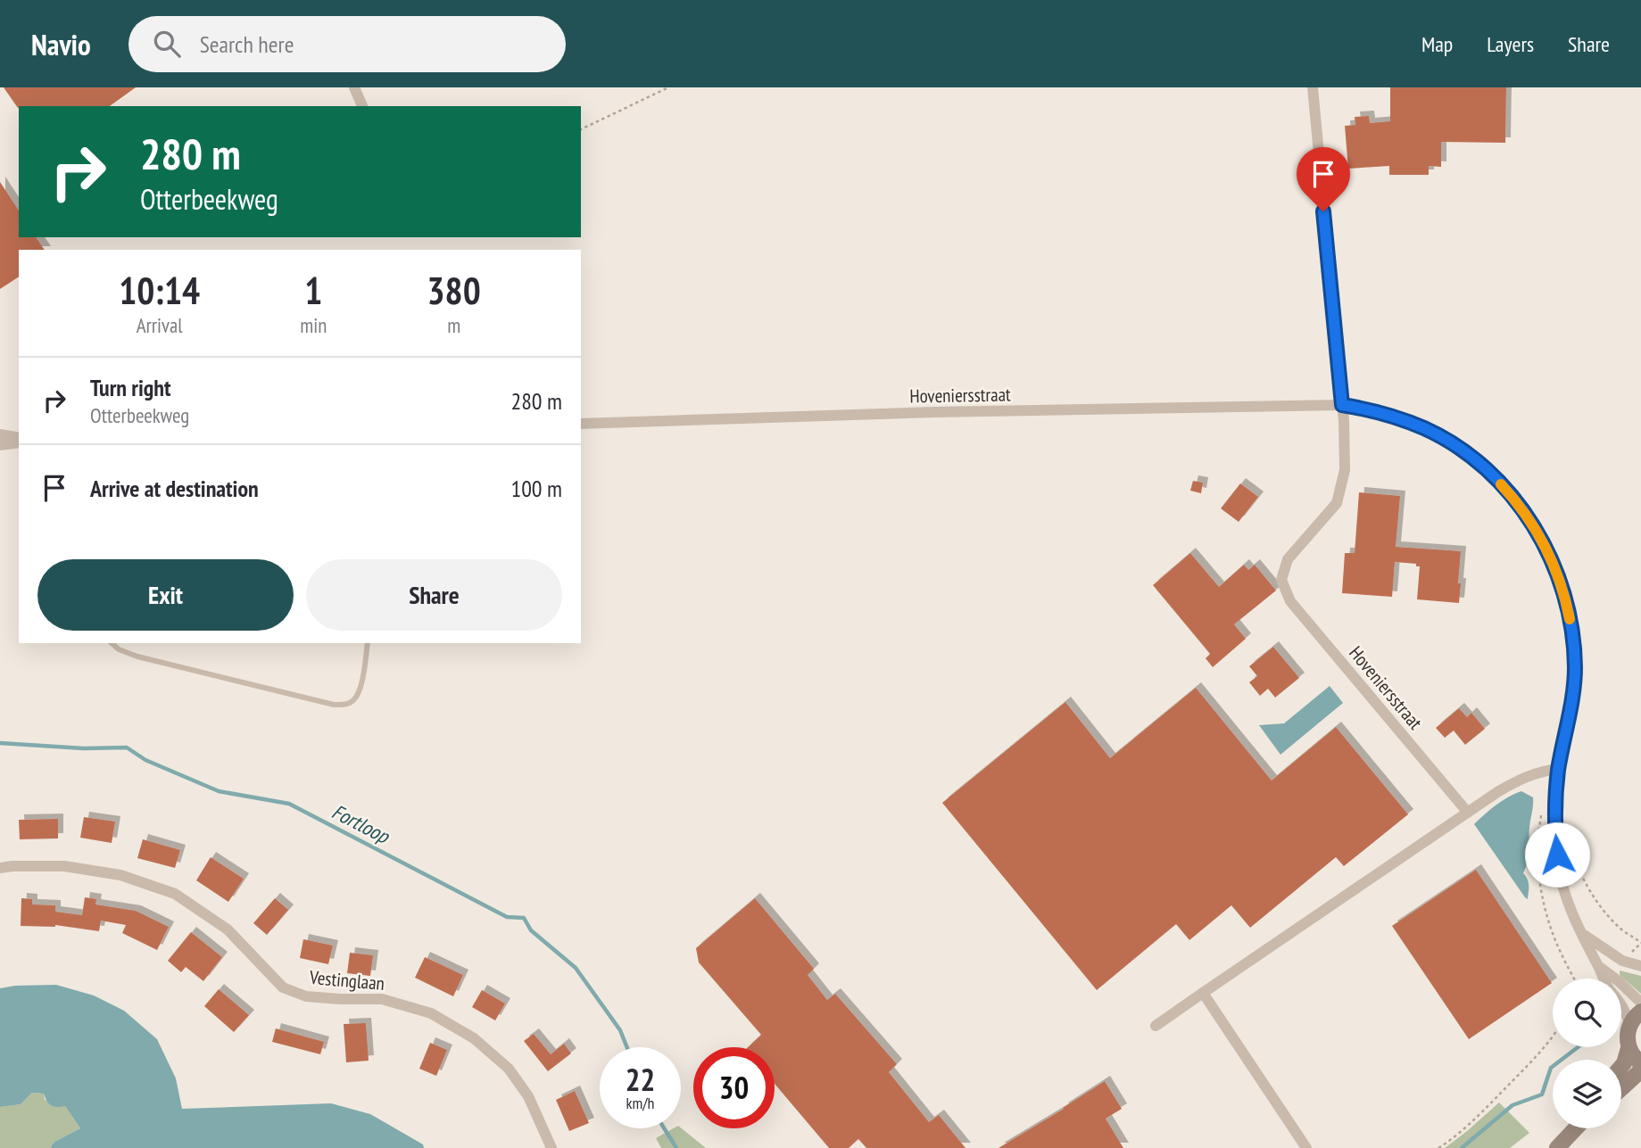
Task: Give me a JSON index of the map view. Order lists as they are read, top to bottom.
{
  "streets": {
    "street": ["Hoveniersstraat", "Vestinglaan"]
  },
  "water": ["Fortloop"],
  "page": {
    "header": "Navio",
    "search": "Search here",
    "nav": ["Map", "Layers", "Share"],
    "turn": ["280 m", "Otterbeekweg"],
    "eta": [
      "10:14",
      "Arrival",
      "1",
      "min",
      "380",
      "m"
    ],
    "list": [
      {
        "name": "Turn right",
        "note": "Otterbeekweg",
        "value": "280 m"
      },
      {
        "name": "Arrive at destination",
        "value": "100 m"
      }
    ],
    "buttons": ["Exit", "Share"],
    "speed": "22 km/h",
    "limit": "30"
  }
}
